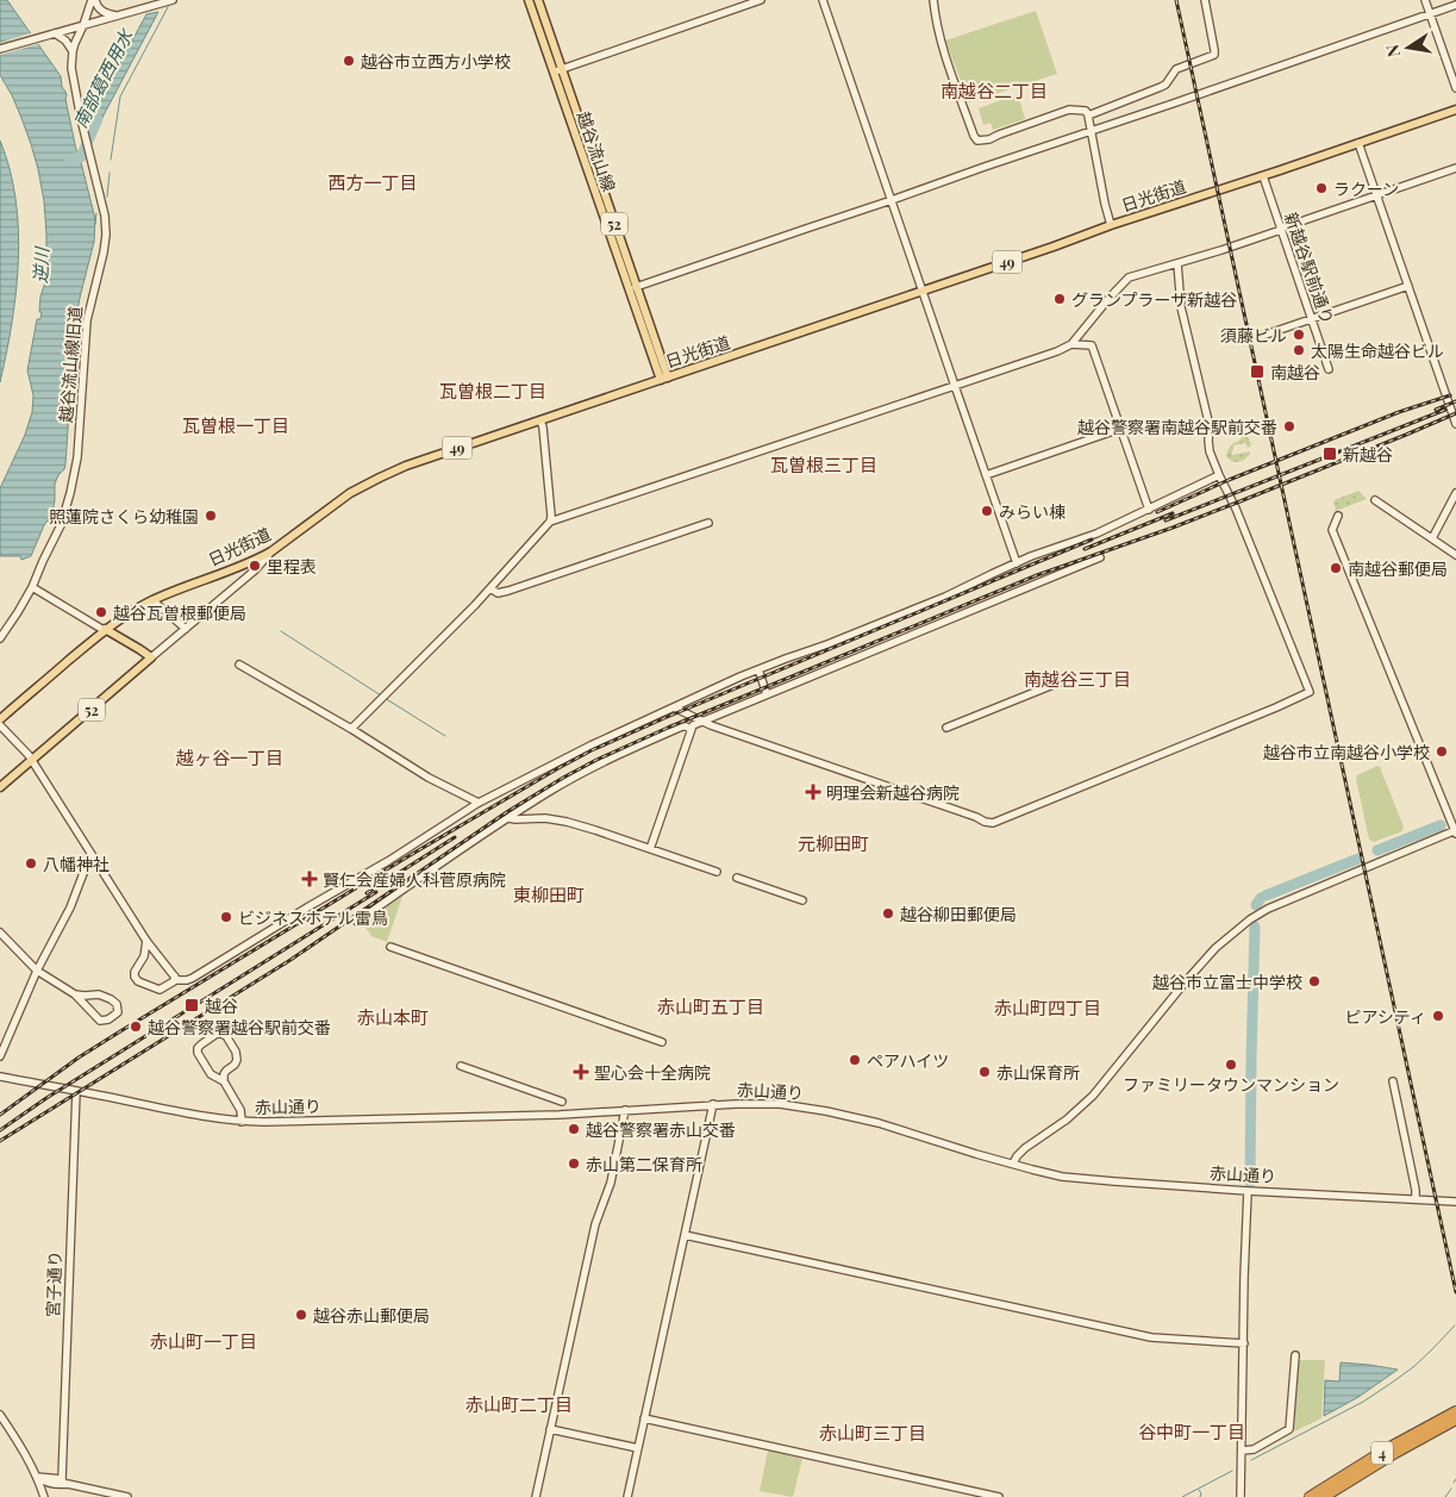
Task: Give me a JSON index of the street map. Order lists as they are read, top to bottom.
{
  "streets": {
    "highway": ["4"],
    "main road": [
      "越谷流山線",
      "日光街道",
      "52",
      "49"
    ],
    "street": [
      "新越谷駅前通り",
      "越谷流山線旧道",
      "赤山通り",
      "宮子通り"
    ]
  },
  "crossings": [
    ["越谷流山線", "日光街道"],
    ["日光街道", "新越谷駅前通り"],
    ["赤山通り", "宮子通り"]
  ],
  "districts": [
    "南越谷二丁目",
    "西方一丁目",
    "瓦曽根二丁目",
    "瓦曽根一丁目",
    "瓦曽根三丁目",
    "南越谷三丁目",
    "越ヶ谷一丁目",
    "元柳田町",
    "東柳田町",
    "赤山町五丁目",
    "赤山町四丁目",
    "赤山本町",
    "赤山町一丁目",
    "赤山町二丁目",
    "谷中町一丁目",
    "赤山町三丁目"
  ],
  "water": ["南部葛西用水", "逆川"],
  "places": {
    "other": [
      "越谷市立西方小学校",
      "ラクーン",
      "グランプラーザ新越谷",
      "須藤ビル",
      "太陽生命越谷ビル",
      "越谷警察署南越谷駅前交番",
      "みらい棟",
      "照蓮院さくら幼稚園",
      "里程表",
      "南越谷郵便局",
      "越谷瓦曽根郵便局",
      "越谷市立南越谷小学校",
      "八幡神社",
      "越谷柳田郵便局",
      "ビジネスホテル雷鳥",
      "越谷市立富士中学校",
      "ピアシティ",
      "越谷警察署越谷駅前交番",
      "ペアハイツ",
      "ファミリータウンマンション",
      "赤山保育所",
      "越谷警察署赤山交番",
      "赤山第二保育所",
      "越谷赤山郵便局"
    ],
    "transit": ["南越谷", "新越谷", "越谷"],
    "health": ["明理会新越谷病院", "賢仁会産婦人科菅原病院", "聖心会十全病院"]
  },
  "north": "left"
}
